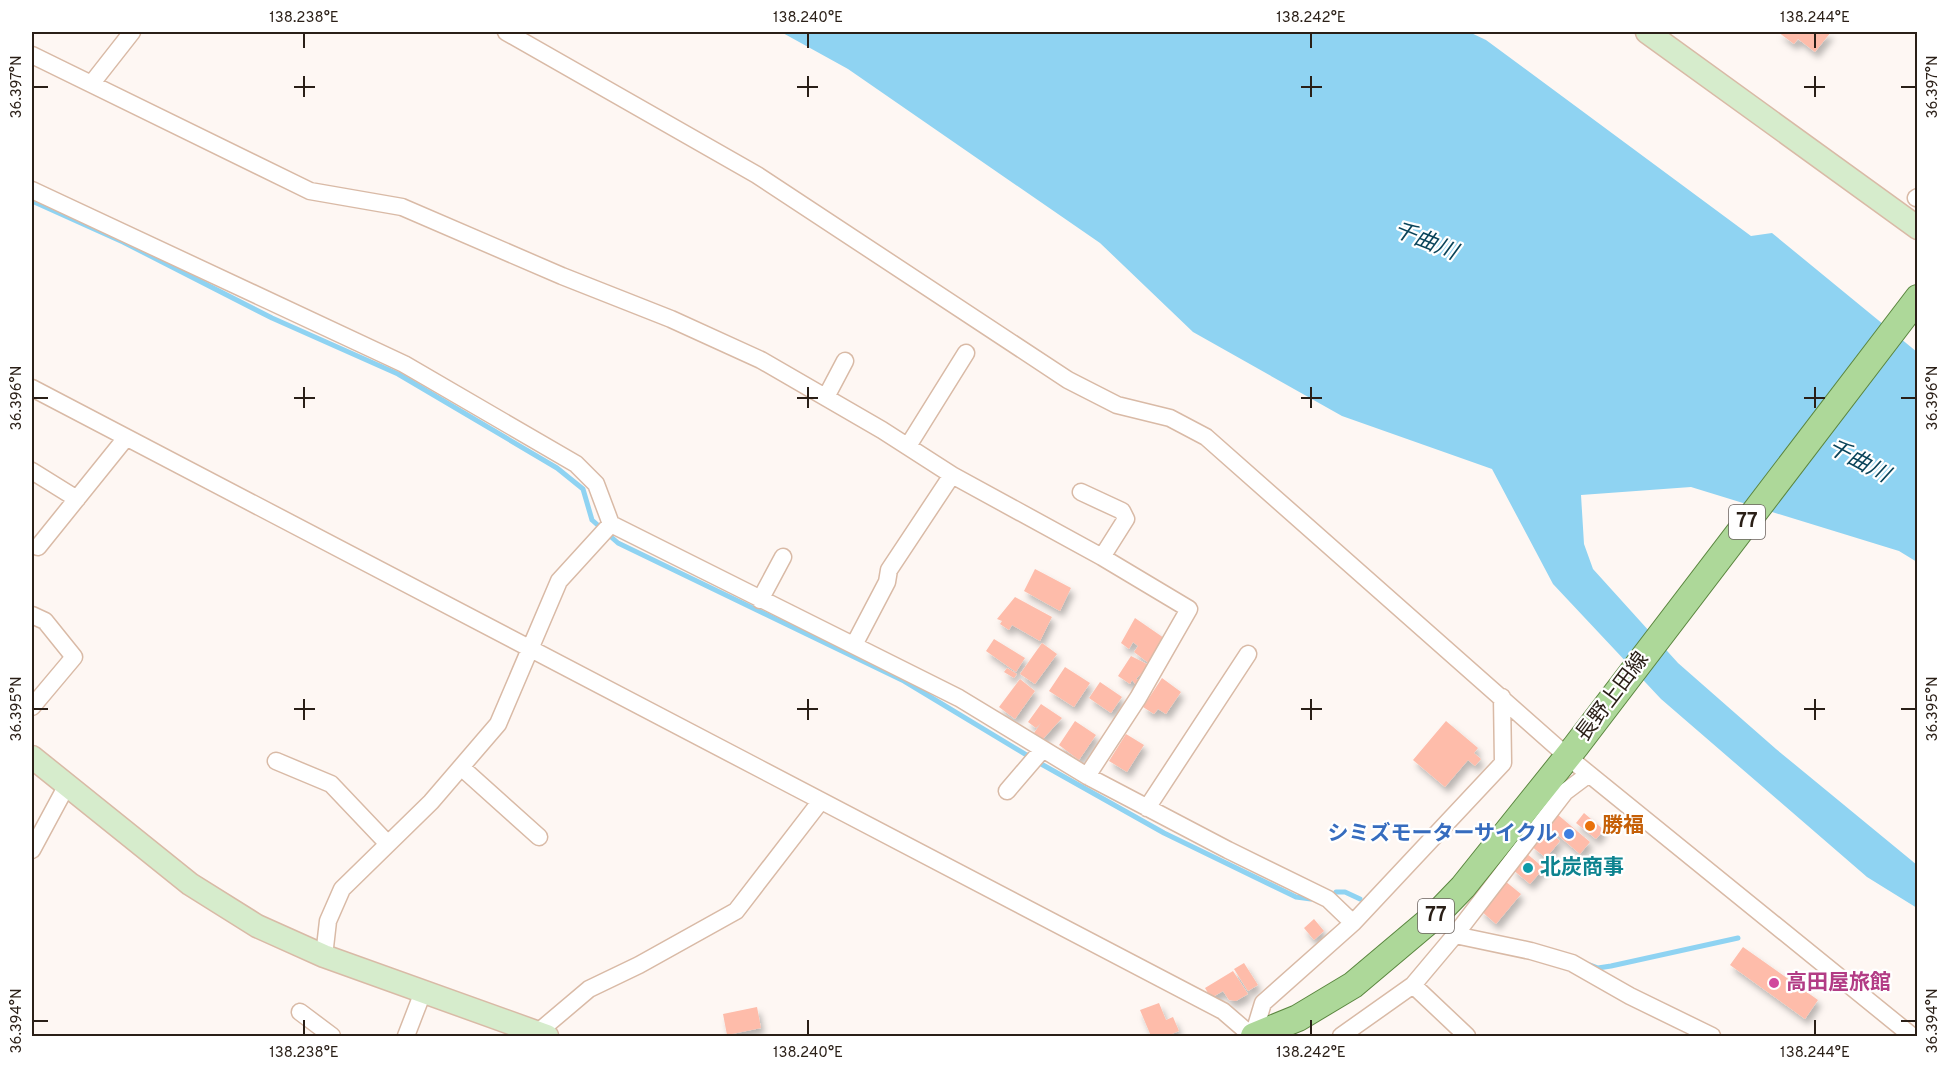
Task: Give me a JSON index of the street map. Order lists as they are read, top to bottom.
{
  "streets": {
    "main road": ["77", "長野上田線"]
  },
  "water": ["千曲川"],
  "places": [
    "勝福",
    "シミズモーターサイクル",
    "北炭商事",
    "高田屋旅館"
  ],
  "coordinates": [
    "138.238°E",
    "138.240°E",
    "138.242°E",
    "138.244°E",
    "36.397°N",
    "36.396°N",
    "36.395°N",
    "36.394°N"
  ]
}
